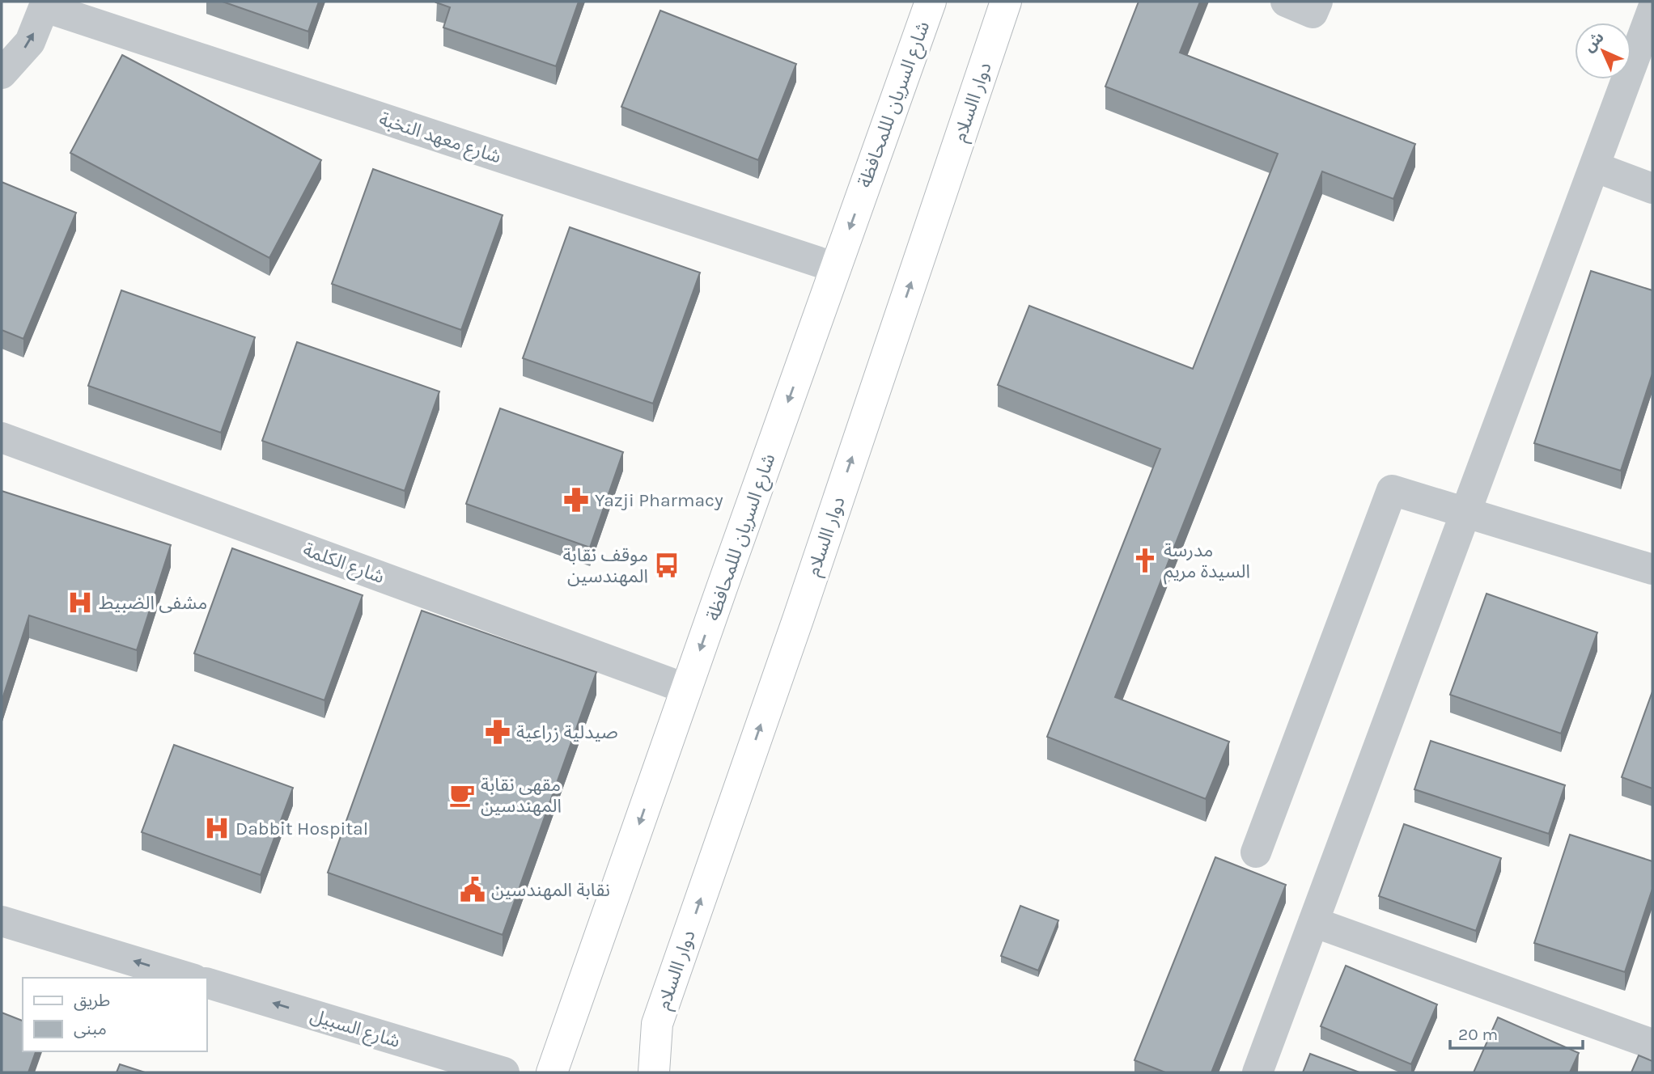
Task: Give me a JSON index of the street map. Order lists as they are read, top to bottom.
{
  "streets": {
    "main road": ["دوار االسلام", "شارع السريان لللمحافظة"],
    "street": ["شارع معهد النخبة", "شارع الكلمة", "شارع السبيل"]
  },
  "crossings": [
    ["شارع السريان لللمحافظة", "شارع معهد النخبة"],
    ["شارع السريان لللمحافظة", "شارع الكلمة"]
  ],
  "one_way": ["دوار االسلام", "شارع السريان لللمحافظة", "شارع السبيل"],
  "places": {
    "pharmacy": ["Yazji Pharmacy", "صيدلية زراعية"],
    "church": ["مدرسة السيدة مريم"],
    "bus stop": ["موقف نقابة المهندسين"],
    "hospital": ["مشفى الضبيط", "Dabbit Hospital"],
    "cafe": ["مقهى نقابة المهندسين"],
    "public building": ["نقابة المهندسين"]
  },
  "legend": ["طريق", "مبنى"],
  "scale_bar": "20 m",
  "north": "top left"
}
